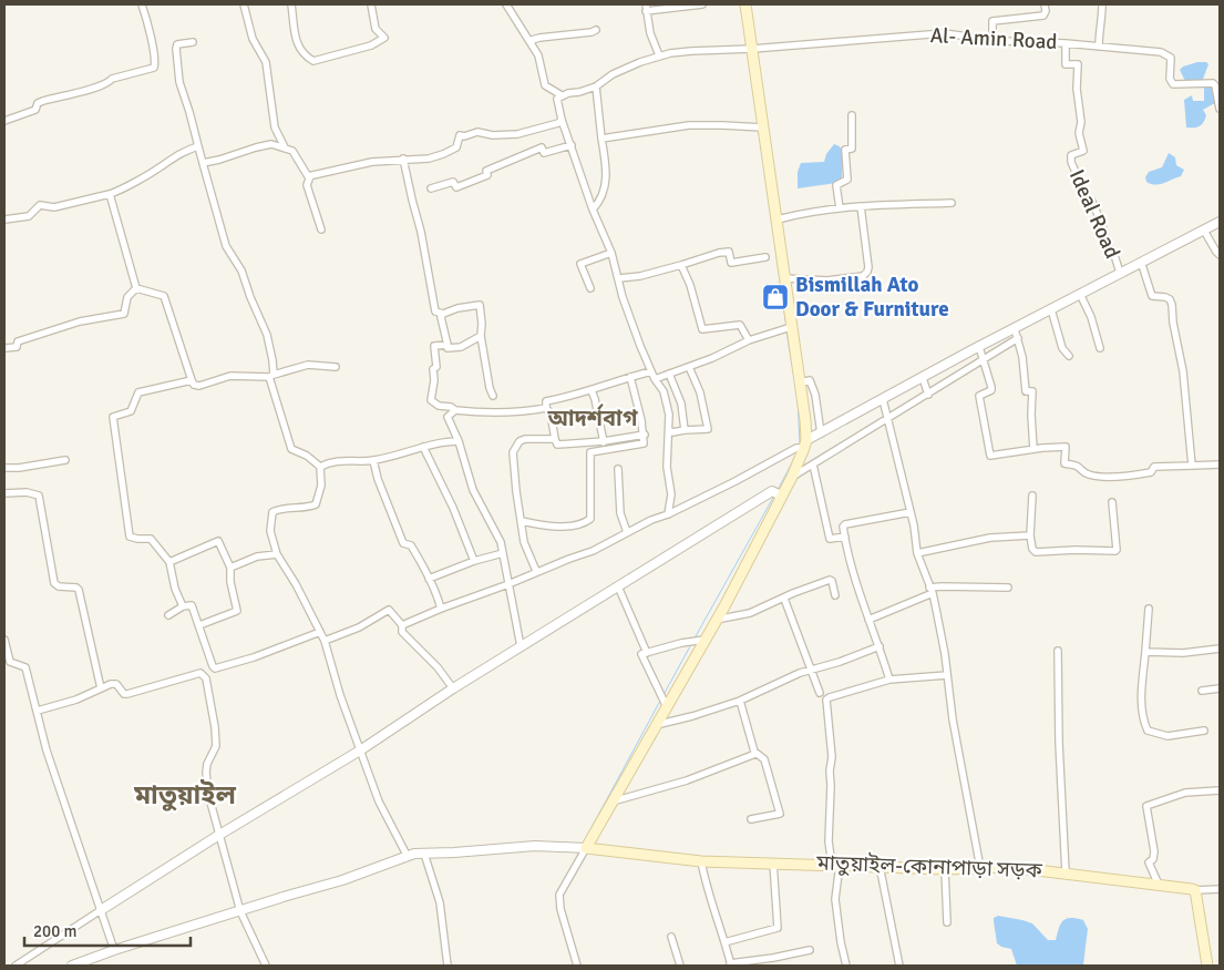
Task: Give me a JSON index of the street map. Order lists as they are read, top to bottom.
{
  "streets": {
    "main road": ["মাতুয়াইল-কোনাপাড়া সড়ক"],
    "street": ["Al- Amin Road", "Ideal Road"]
  },
  "crossings": [
    ["Al- Amin Road", "Ideal Road"]
  ],
  "districts": ["আদর্শবাগ", "মাতুয়াইল"],
  "places": {
    "shop": ["Bismillah Ato Door & Furniture"]
  },
  "scale_bar": "200 m"
}
